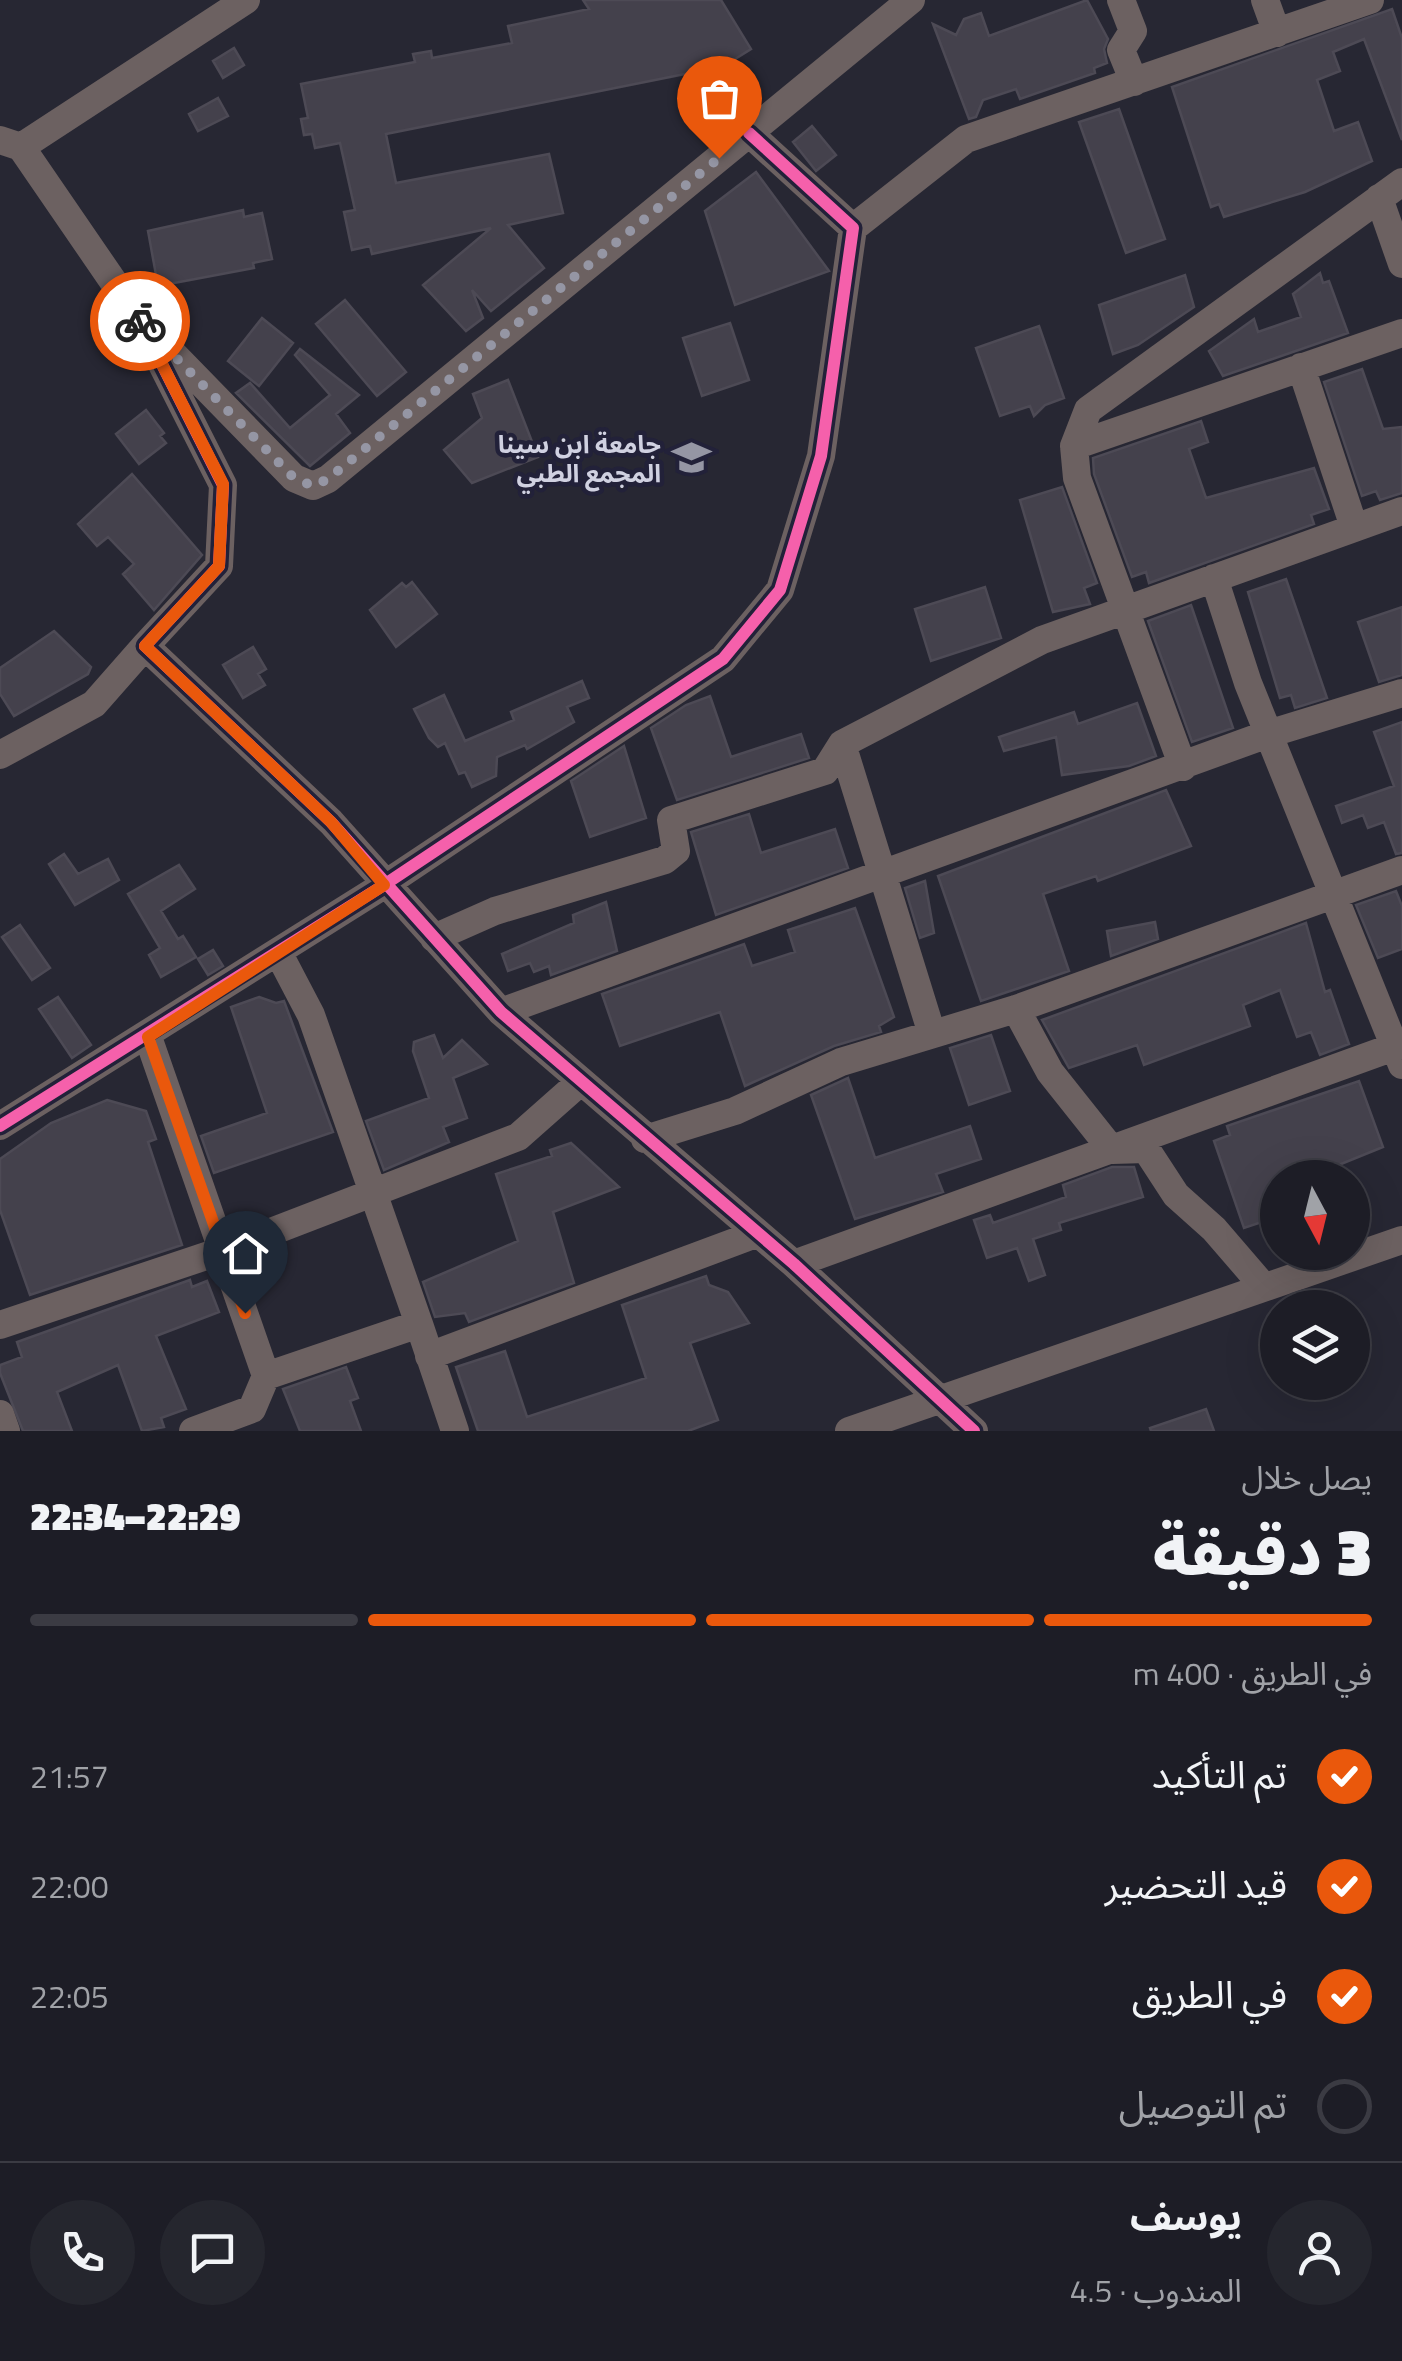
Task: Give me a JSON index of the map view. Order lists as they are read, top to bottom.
{
  "places": {
    "school or university": ["جامعة ابن سينا المجمع الطبي"]
  },
  "north": "bottom",
  "page": {
    "heading": ["3 دقيقة", "يصل خلال", "22:29–22:34"],
    "panel": ["يوسف", "المندوب · 4.5"],
    "bar": "في الطريق · 400 m",
    "list": [
      ["تم التأكيد", "21:57"],
      ["قيد التحضير", "22:00"],
      ["في الطريق", "22:05"],
      "تم التوصيل"
    ]
  }
}
